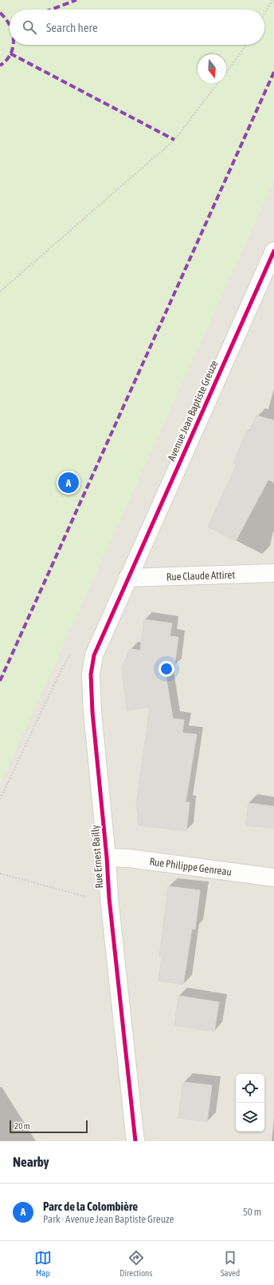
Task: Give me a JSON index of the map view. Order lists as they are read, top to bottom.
{
  "streets": {
    "street": [
      "Avenue Jean Baptiste Greuze",
      "Rue Claude Attiret",
      "Rue Ernest Bailly",
      "Rue Philippe Genreau"
    ]
  },
  "crossings": [
    ["Avenue Jean Baptiste Greuze", "Rue Claude Attiret"],
    ["Avenue Jean Baptiste Greuze", "Rue Ernest Bailly"],
    ["Rue Claude Attiret", "Rue Ernest Bailly"],
    ["Rue Ernest Bailly", "Rue Philippe Genreau"]
  ],
  "scale_bar": "20 m",
  "north": "bottom",
  "page": {
    "search": "Search here",
    "pins": "A",
    "scale": "20 m",
    "heading": "Nearby",
    "list": [
      {
        "mark": "A",
        "name": "Parc de la Colombière",
        "note": "Park · Avenue Jean Baptiste Greuze",
        "value": "50 m"
      }
    ],
    "nav": ["Map", "Directions", "Saved"]
  }
}
